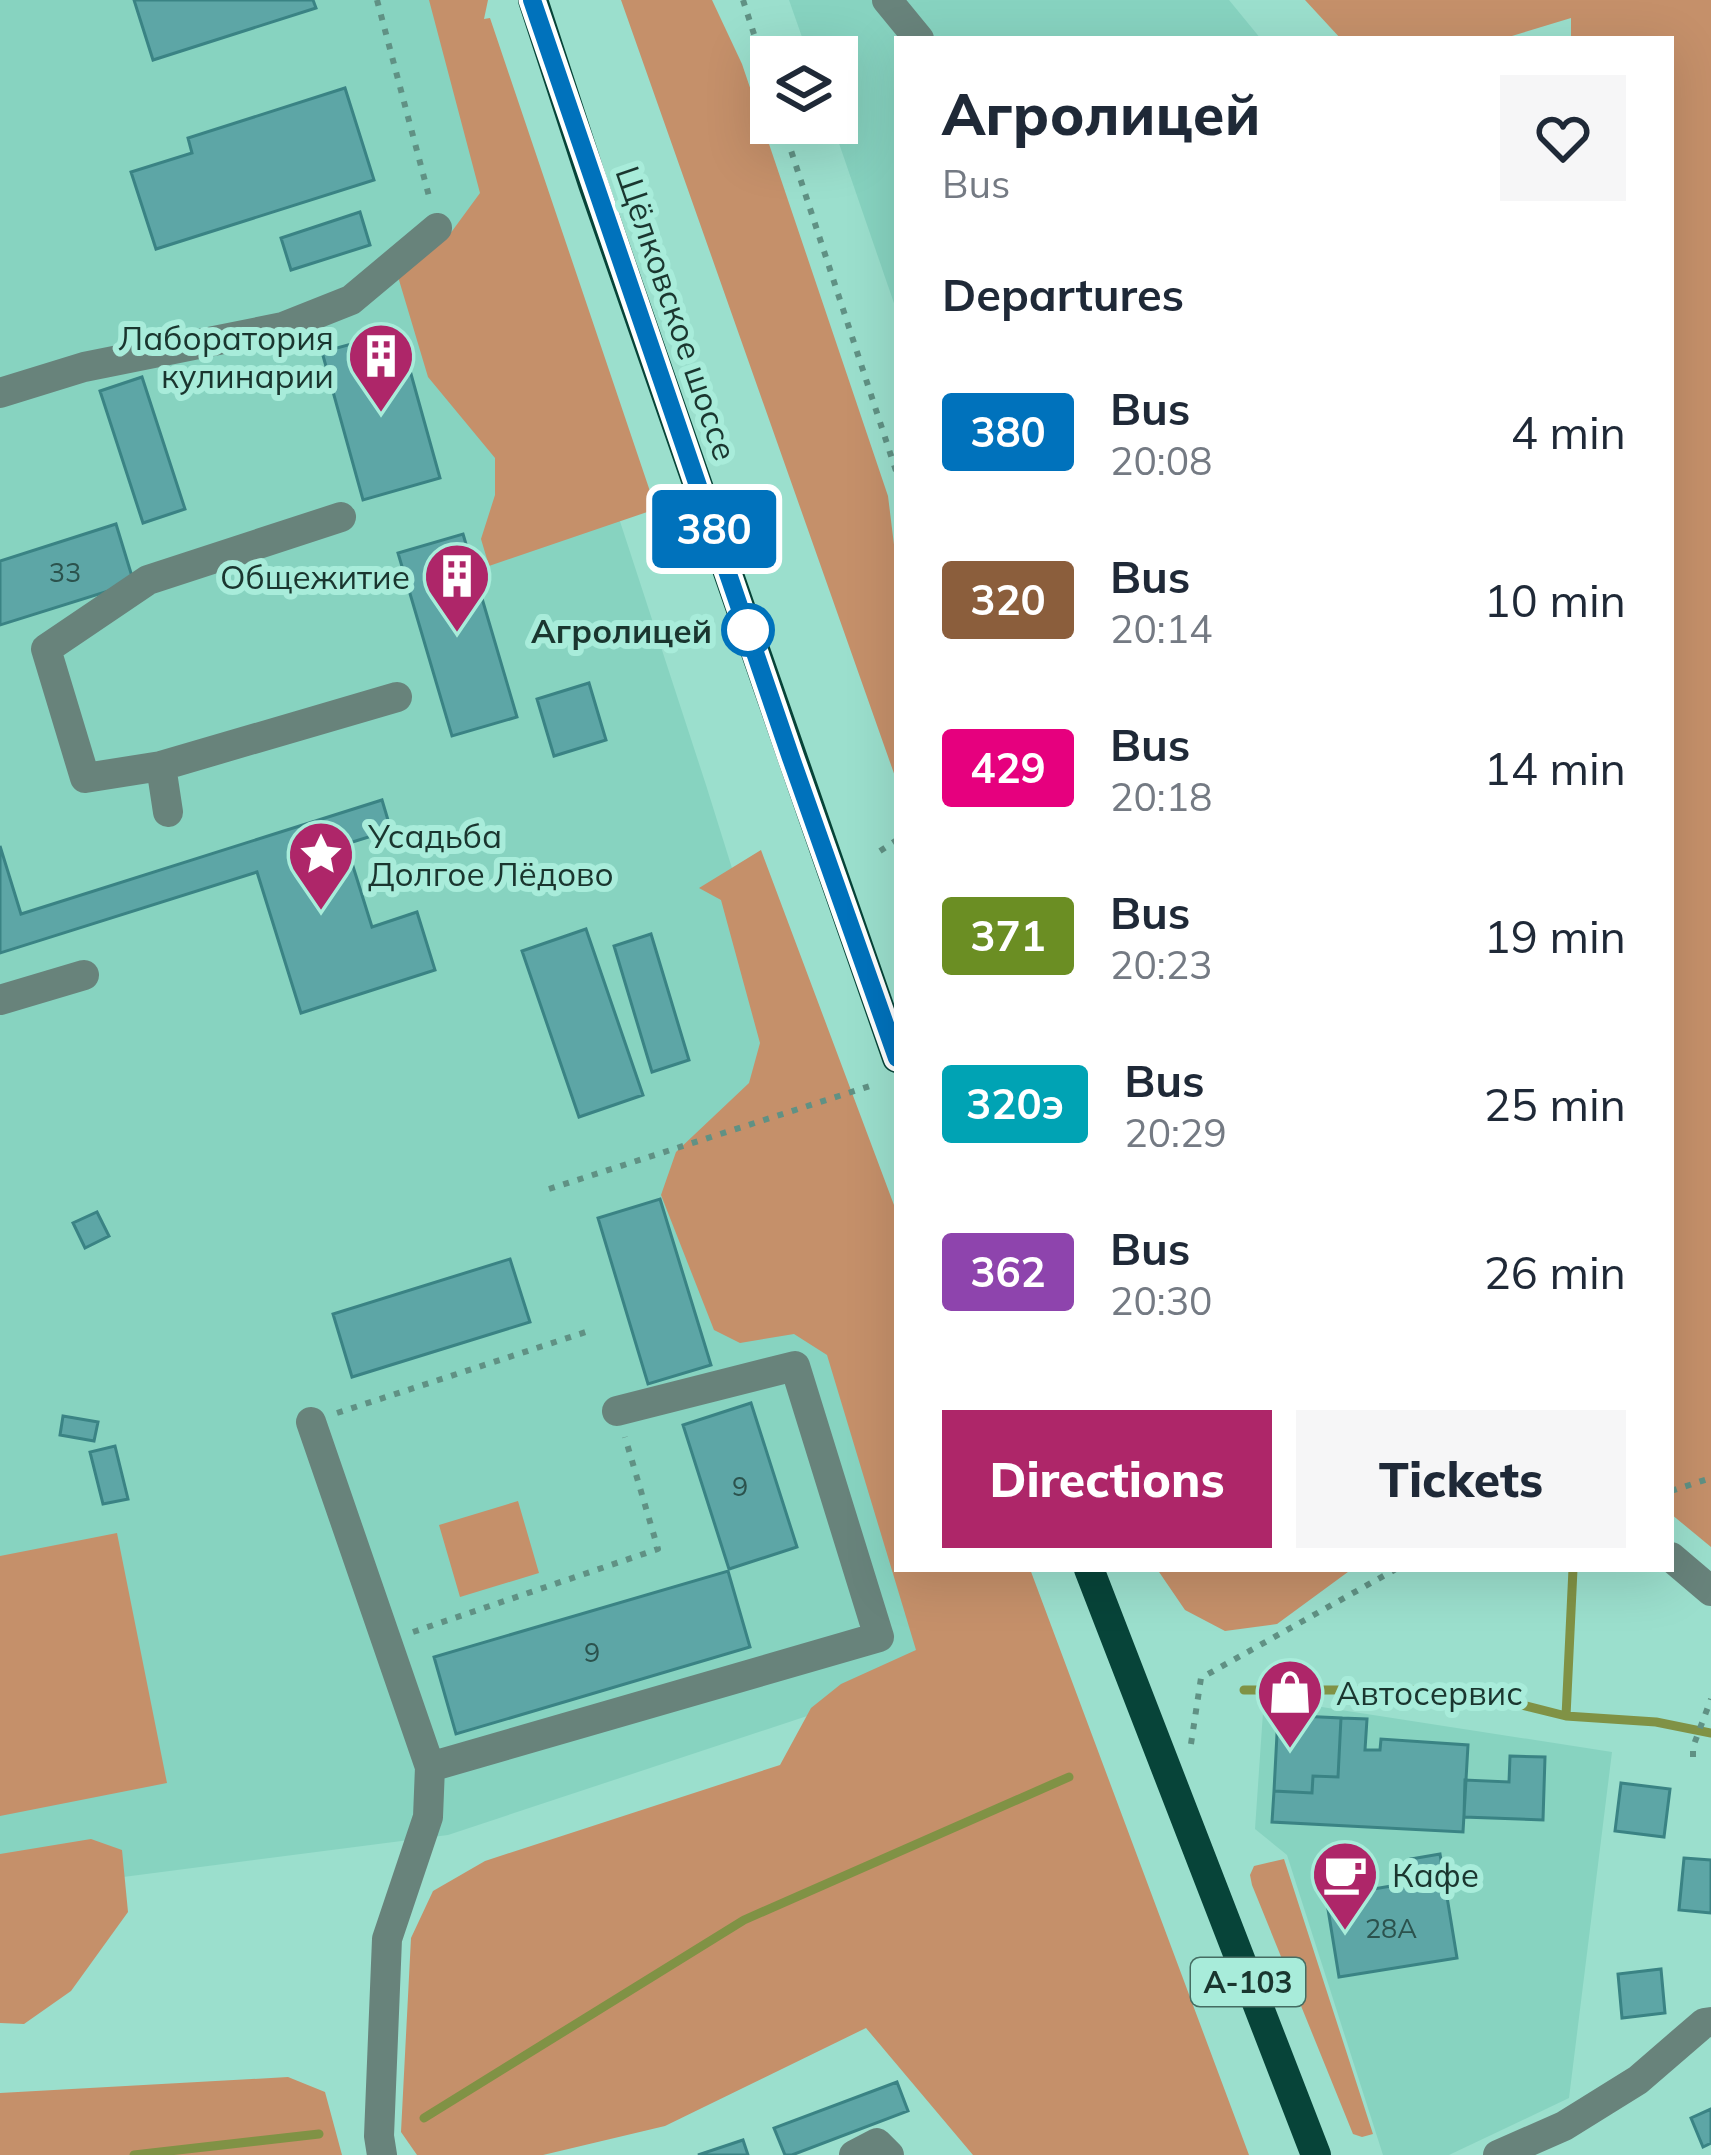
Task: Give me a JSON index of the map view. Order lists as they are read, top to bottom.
{
  "streets": {
    "main road": ["Щёлковское шоссе", "А-103"]
  },
  "places": {
    "building": ["Лаборатория кулинарии", "Общежитие"],
    "other": ["Агролицей"],
    "place": ["Усадьба Долгое Лёдово"],
    "shop": ["Автосервис"],
    "cafe": ["Кафе"]
  },
  "lines": ["bus line 380"],
  "house_numbers": [
    "33",
    "9",
    "9",
    "28А"
  ],
  "page": {
    "on_map": "380",
    "heading": [
      ["Агролицей", "Bus"],
      "Departures"
    ],
    "list": [
      {
        "mark": "380",
        "name": "Bus",
        "note": "20:08",
        "value": "4 min"
      },
      {
        "mark": "320",
        "name": "Bus",
        "note": "20:14",
        "value": "10 min"
      },
      {
        "mark": "429",
        "name": "Bus",
        "note": "20:18",
        "value": "14 min"
      },
      {
        "mark": "371",
        "name": "Bus",
        "note": "20:23",
        "value": "19 min"
      },
      {
        "mark": "320э",
        "name": "Bus",
        "note": "20:29",
        "value": "25 min"
      },
      {
        "mark": "362",
        "name": "Bus",
        "note": "20:30",
        "value": "26 min"
      }
    ],
    "buttons": ["Directions", "Tickets"]
  }
}
